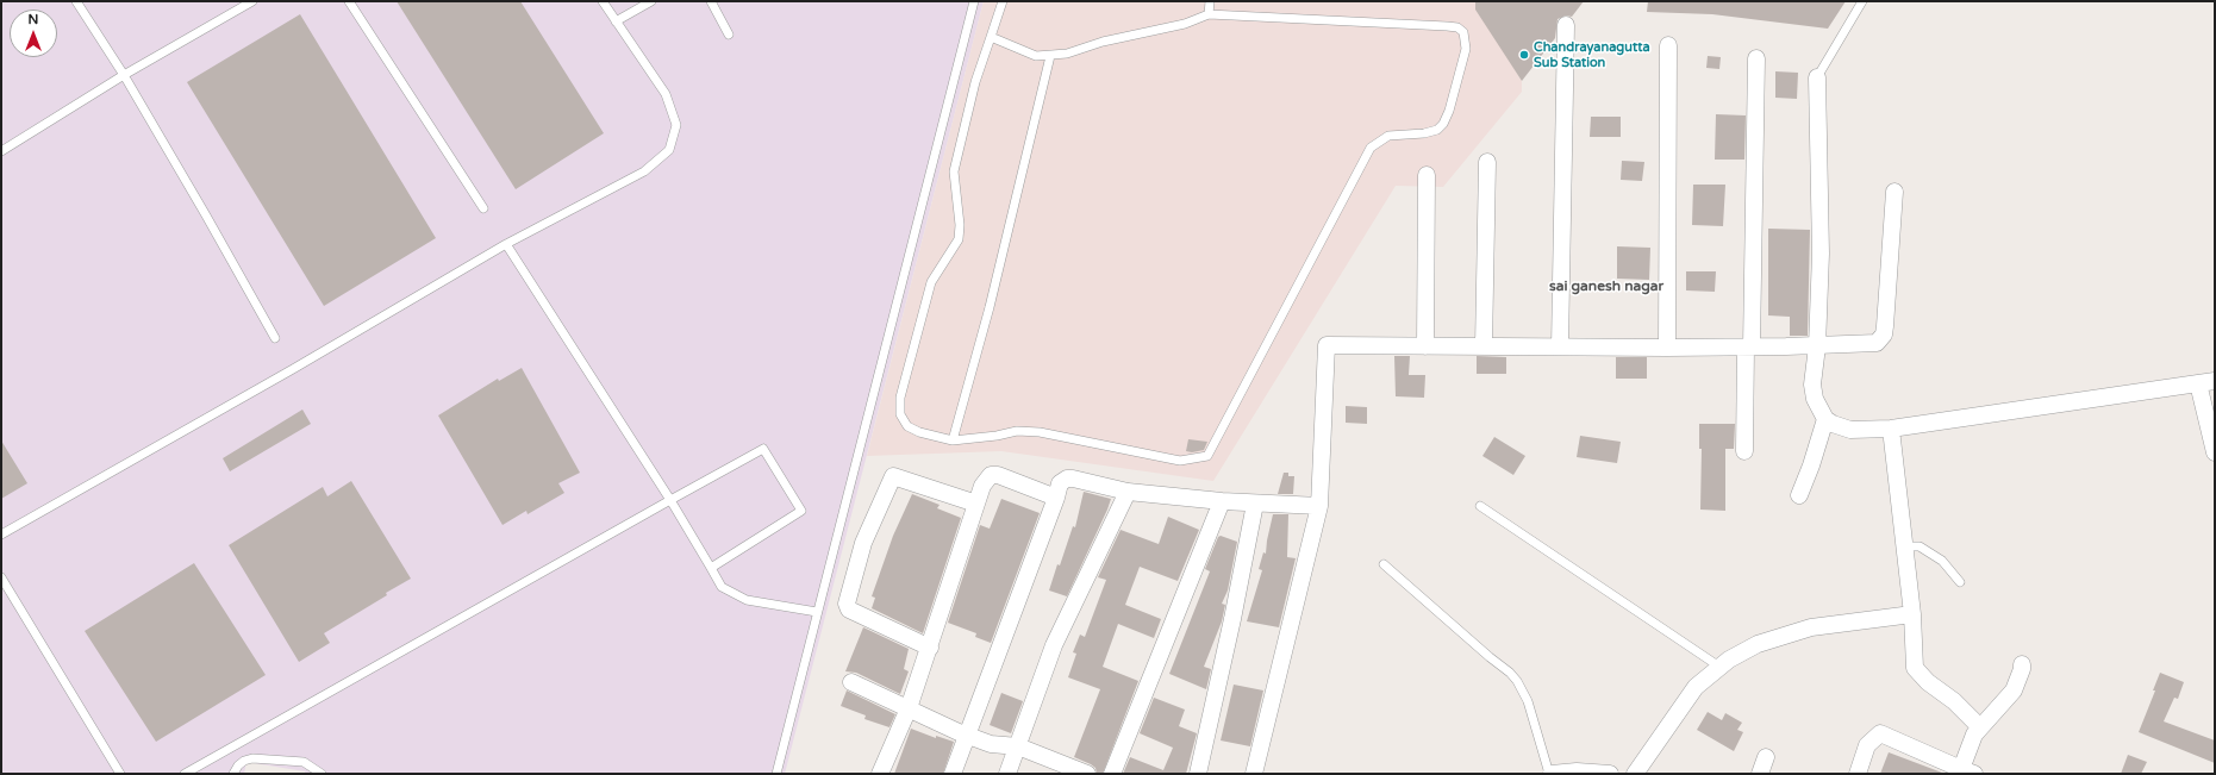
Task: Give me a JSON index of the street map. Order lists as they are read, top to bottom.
{
  "districts": ["sai ganesh nagar"],
  "places": ["Chandrayanagutta Sub Station"],
  "north": "top"
}
